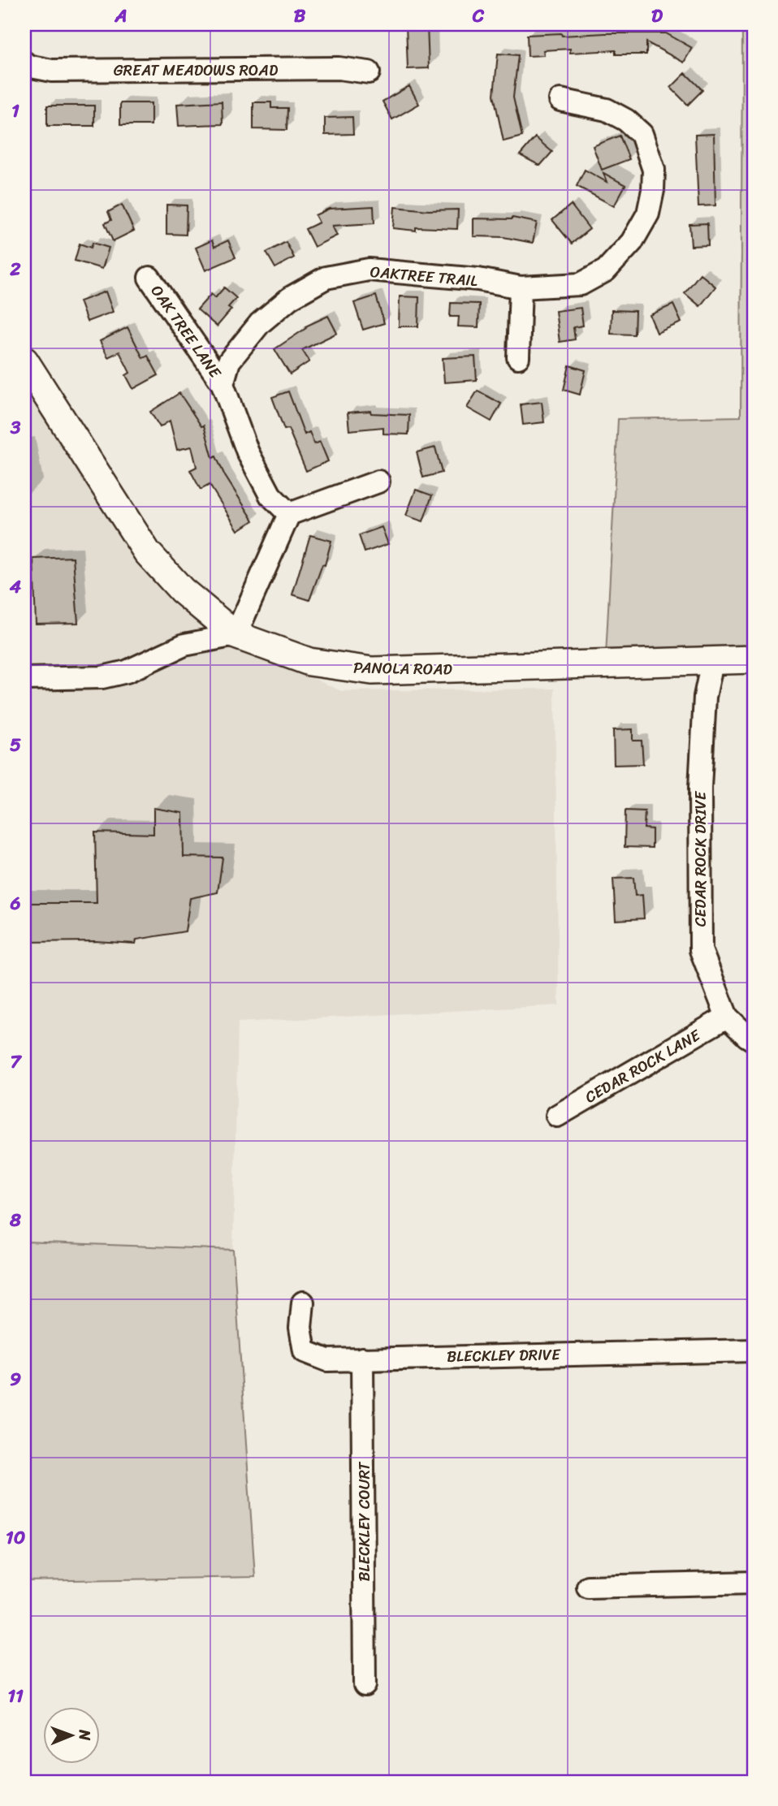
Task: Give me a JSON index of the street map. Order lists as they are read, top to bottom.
{
  "streets": {
    "main road": ["PANOLA ROAD"],
    "street": [
      "GREAT MEADOWS ROAD",
      "OAKTREE TRAIL",
      "OAK TREE LANE",
      "CEDAR ROCK DRIVE",
      "CEDAR ROCK LANE",
      "BLECKLEY DRIVE",
      "BLECKLEY COURT"
    ]
  },
  "crossings": [
    ["OAKTREE TRAIL", "OAK TREE LANE"],
    ["PANOLA ROAD", "CEDAR ROCK DRIVE"],
    ["CEDAR ROCK DRIVE", "CEDAR ROCK LANE"],
    ["BLECKLEY DRIVE", "BLECKLEY COURT"]
  ],
  "north": "right",
  "grid": {
    "columns": [
      "A",
      "B",
      "C",
      "D"
    ],
    "rows": [
      "1",
      "2",
      "3",
      "4",
      "5",
      "6",
      "7",
      "8",
      "9",
      "10",
      "11"
    ]
  }
}
